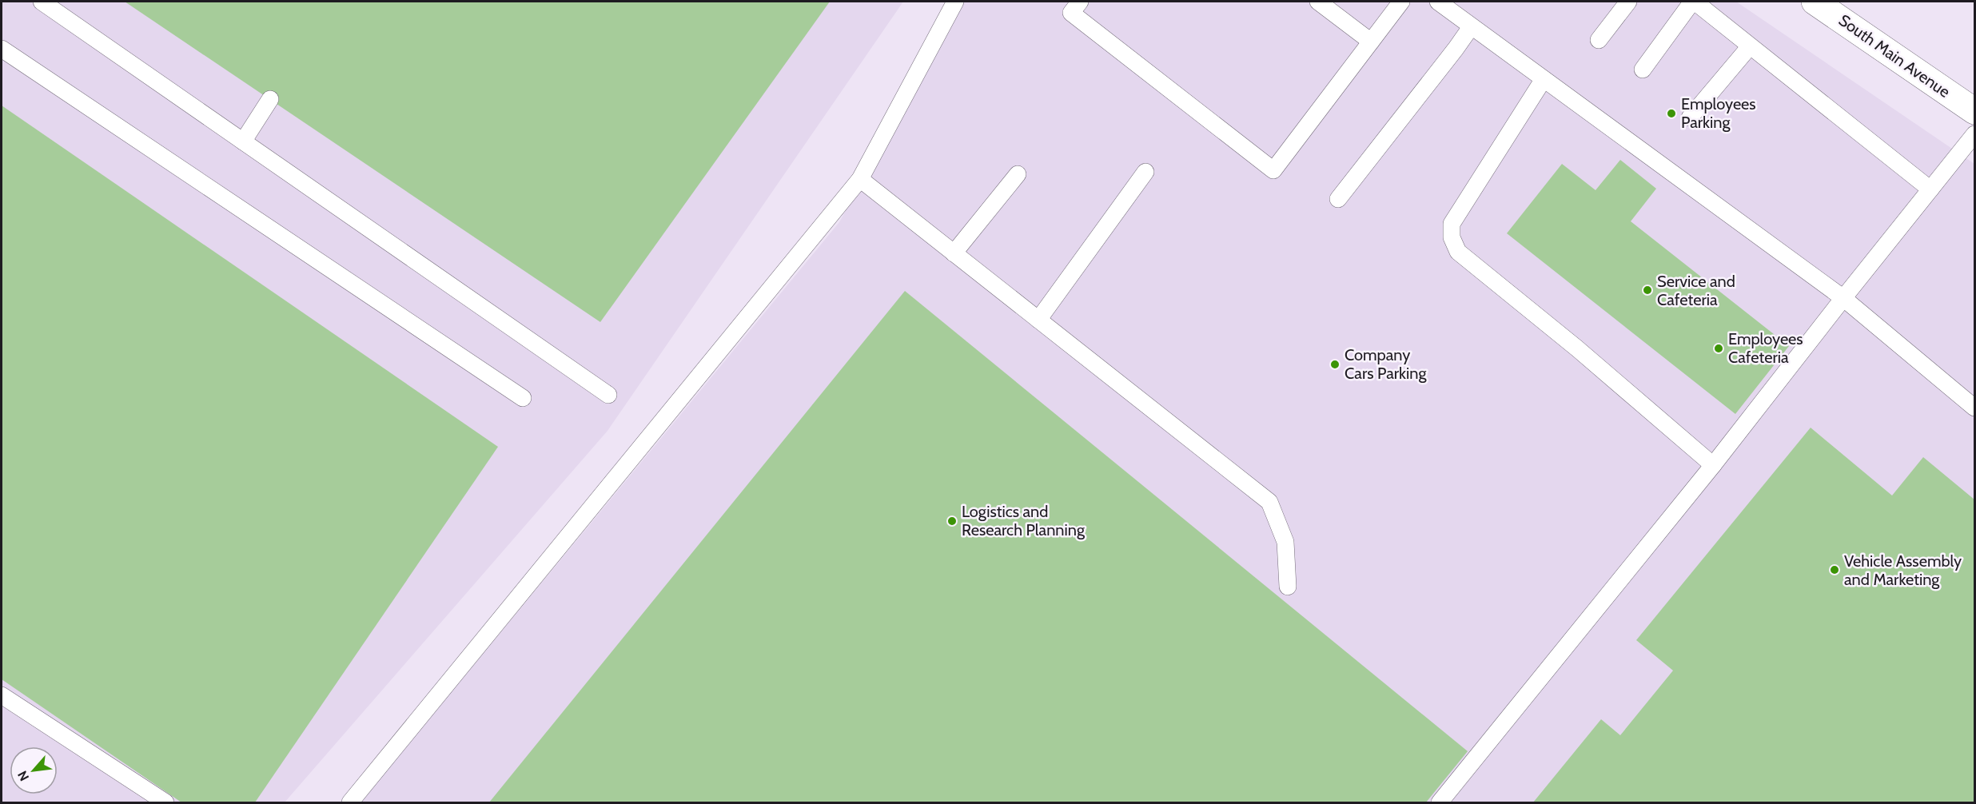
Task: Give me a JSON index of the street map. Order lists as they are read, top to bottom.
{
  "streets": {
    "street": ["South Main Avenue"]
  },
  "places": [
    "Employees Parking",
    "Service and Cafeteria",
    "Employees Cafeteria",
    "Company Cars Parking",
    "Logistics and Research Planning",
    "Vehicle Assembly and Marketing"
  ],
  "north": "bottom left"
}
